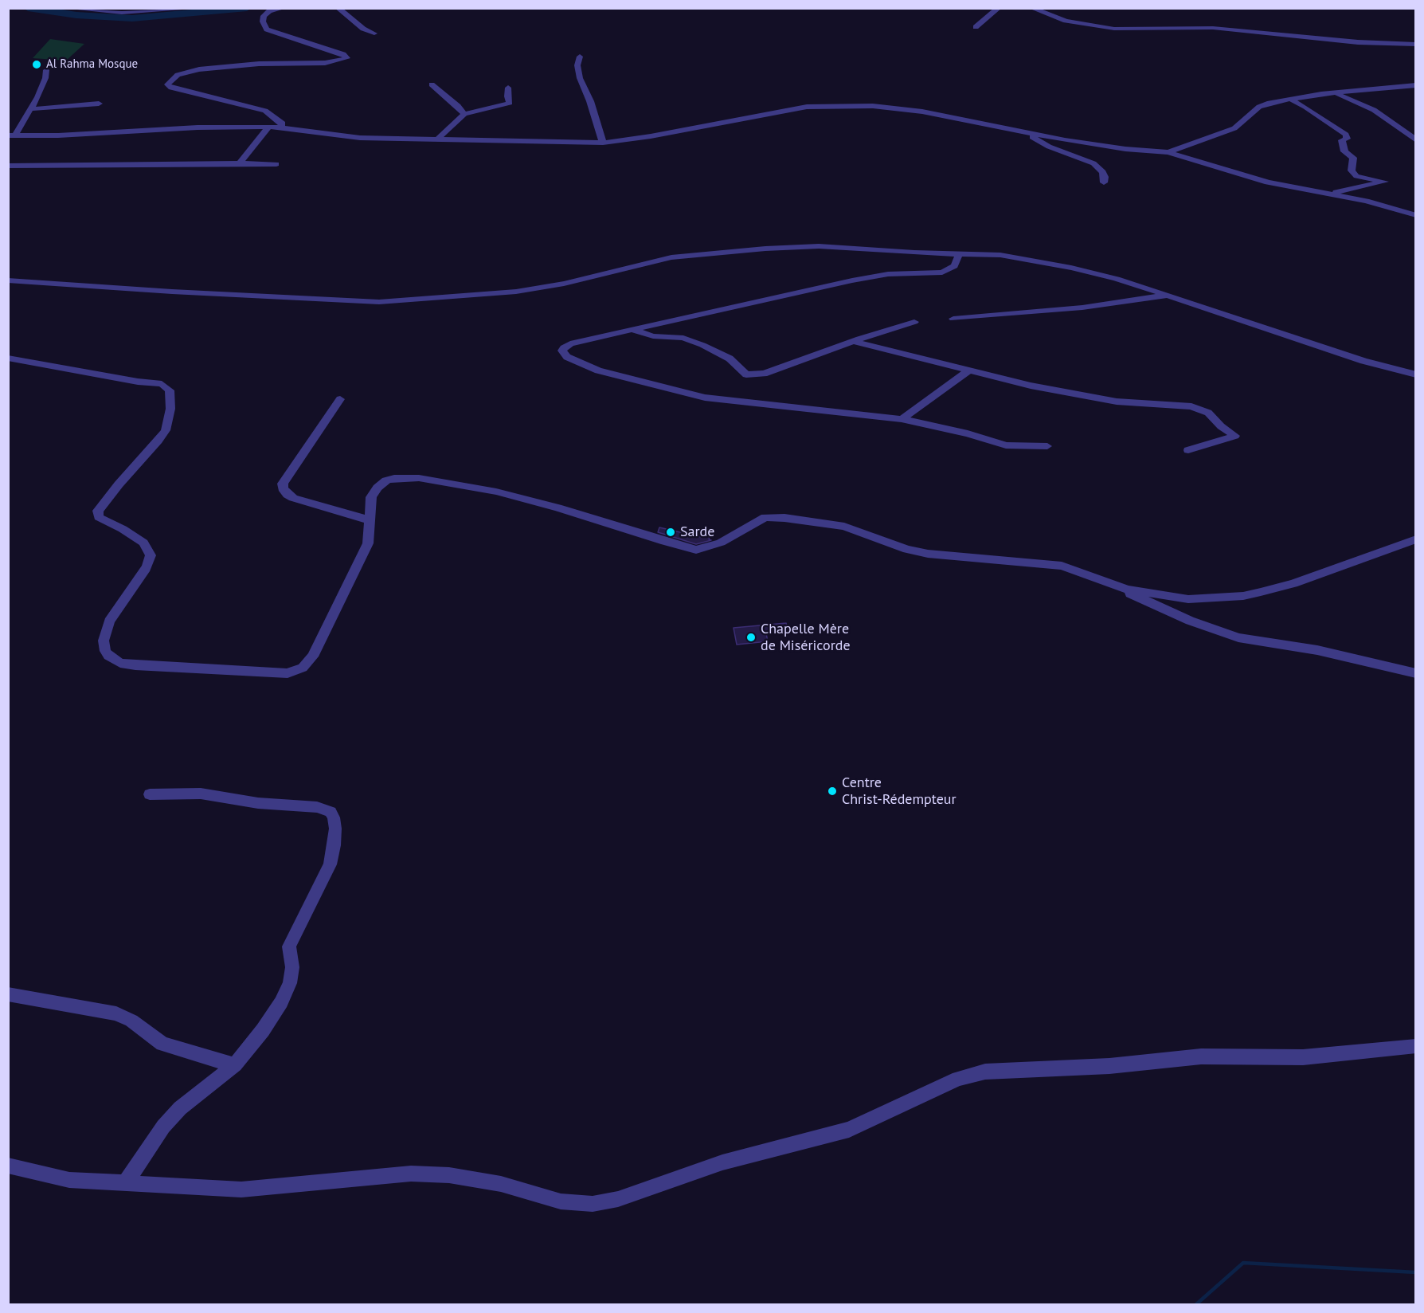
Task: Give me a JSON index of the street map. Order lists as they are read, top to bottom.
{
  "places": [
    "Al Rahma Mosque",
    "Sarde",
    "Chapelle Mère de Miséricorde",
    "Centre Christ-Rédempteur"
  ]
}
